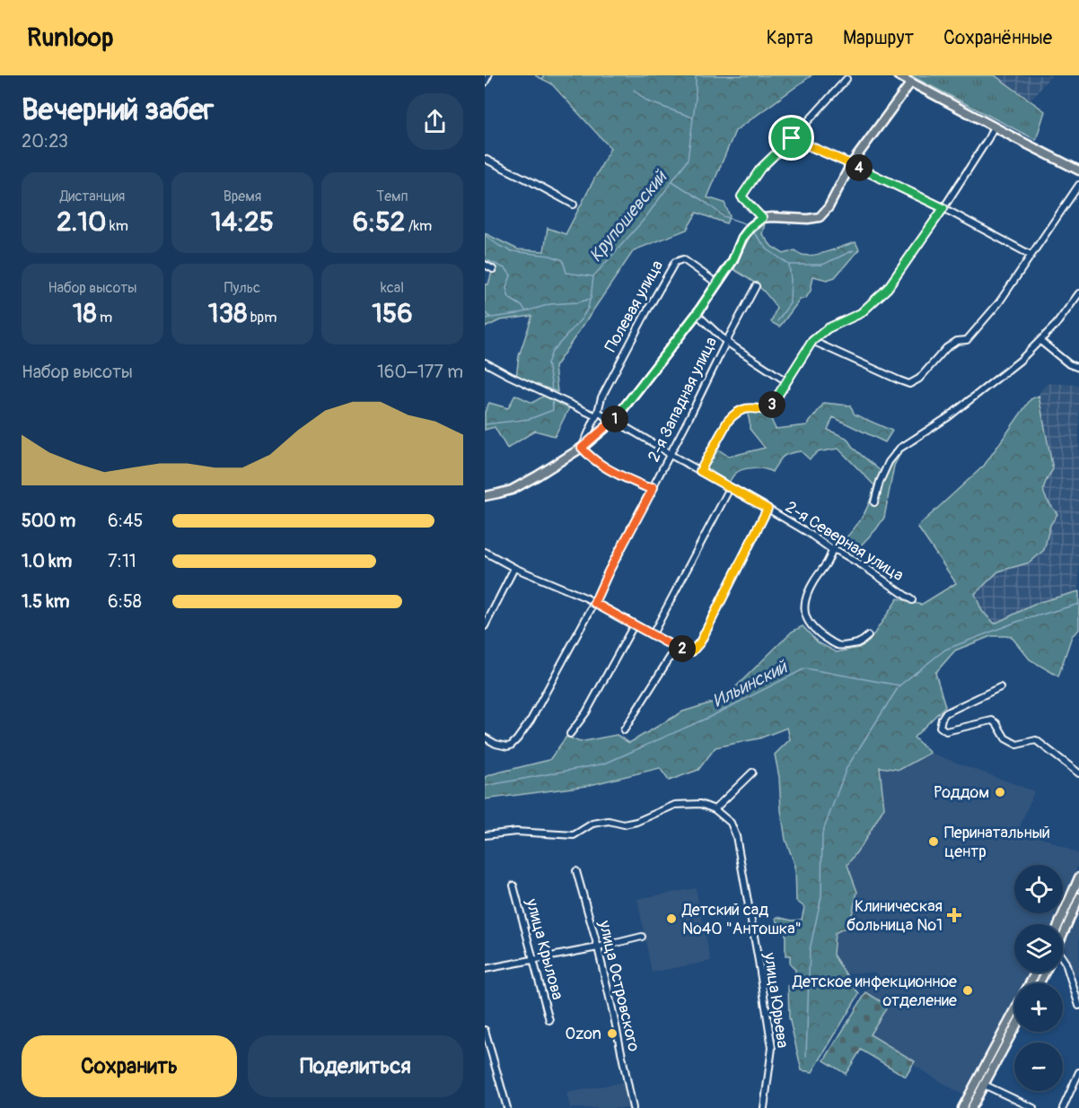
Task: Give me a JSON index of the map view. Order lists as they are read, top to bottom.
{
  "streets": {
    "street": [
      "Полевая улица",
      "2-я Западная улица",
      "2-я Северная улица",
      "улица Крылова",
      "улица Островского",
      "улица Юрьева"
    ]
  },
  "crossings": [
    ["Полевая улица", "2-я Северная улица"],
    ["2-я Западная улица", "2-я Северная улица"]
  ],
  "water": ["Крупошевский", "Ильинский"],
  "places": {
    "other": [
      "Роддом",
      "Перинатальный центр",
      "Детский сад №40 \"Антошка\"",
      "Детское инфекционное отделение",
      "Ozon"
    ],
    "health": ["Клиническая больница №1"]
  },
  "page": {
    "header": "Runloop",
    "nav": ["Карта", "Маршрут", "Сохранённые"],
    "heading": ["Вечерний забег", "20:23"],
    "pins": [
      "4",
      "3",
      "1",
      "2"
    ],
    "stats": [
      ["Дистанция", "2.10 km"],
      ["Время", "14:25"],
      ["Темп", "6:52 /km"],
      ["Набор высоты", "18 m"],
      ["Пульс", "138 bpm"],
      ["kcal", "156"]
    ],
    "chart": ["Набор высоты", "160–177 m"],
    "list": [
      {
        "name": "500 m",
        "note": "6:45"
      },
      {
        "name": "1.0 km",
        "note": "7:11"
      },
      {
        "name": "1.5 km",
        "note": "6:58"
      }
    ],
    "map_buttons": ["+", "−"],
    "buttons": ["Сохранить", "Поделиться"]
  }
}
